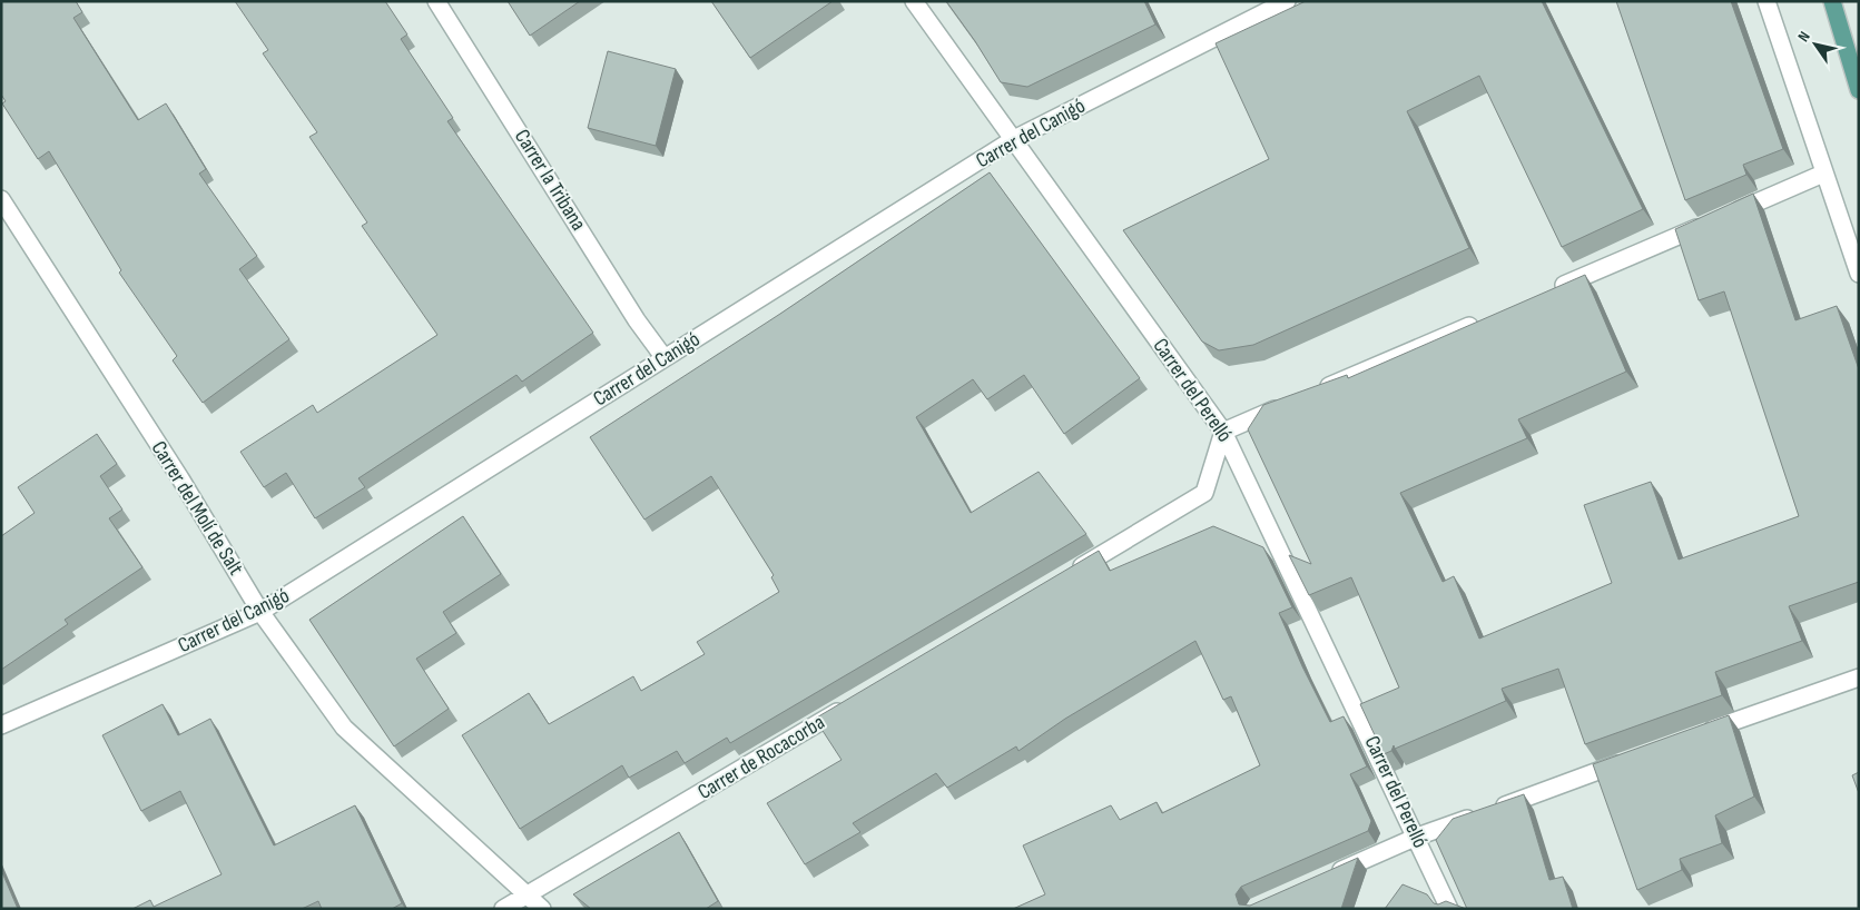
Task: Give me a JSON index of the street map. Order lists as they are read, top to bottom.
{
  "streets": {
    "street": [
      "Carrer del Canigó",
      "Carrer la Tribana",
      "Carrer del Perelló",
      "Carrer del Molí de Salt",
      "Carrer de Rocacorba"
    ]
  },
  "crossings": [
    ["Carrer del Canigó", "Carrer la Tribana"],
    ["Carrer del Canigó", "Carrer del Perelló"],
    ["Carrer del Canigó", "Carrer del Molí de Salt"],
    ["Carrer del Molí de Salt", "Carrer de Rocacorba"]
  ],
  "north": "top left"
}
